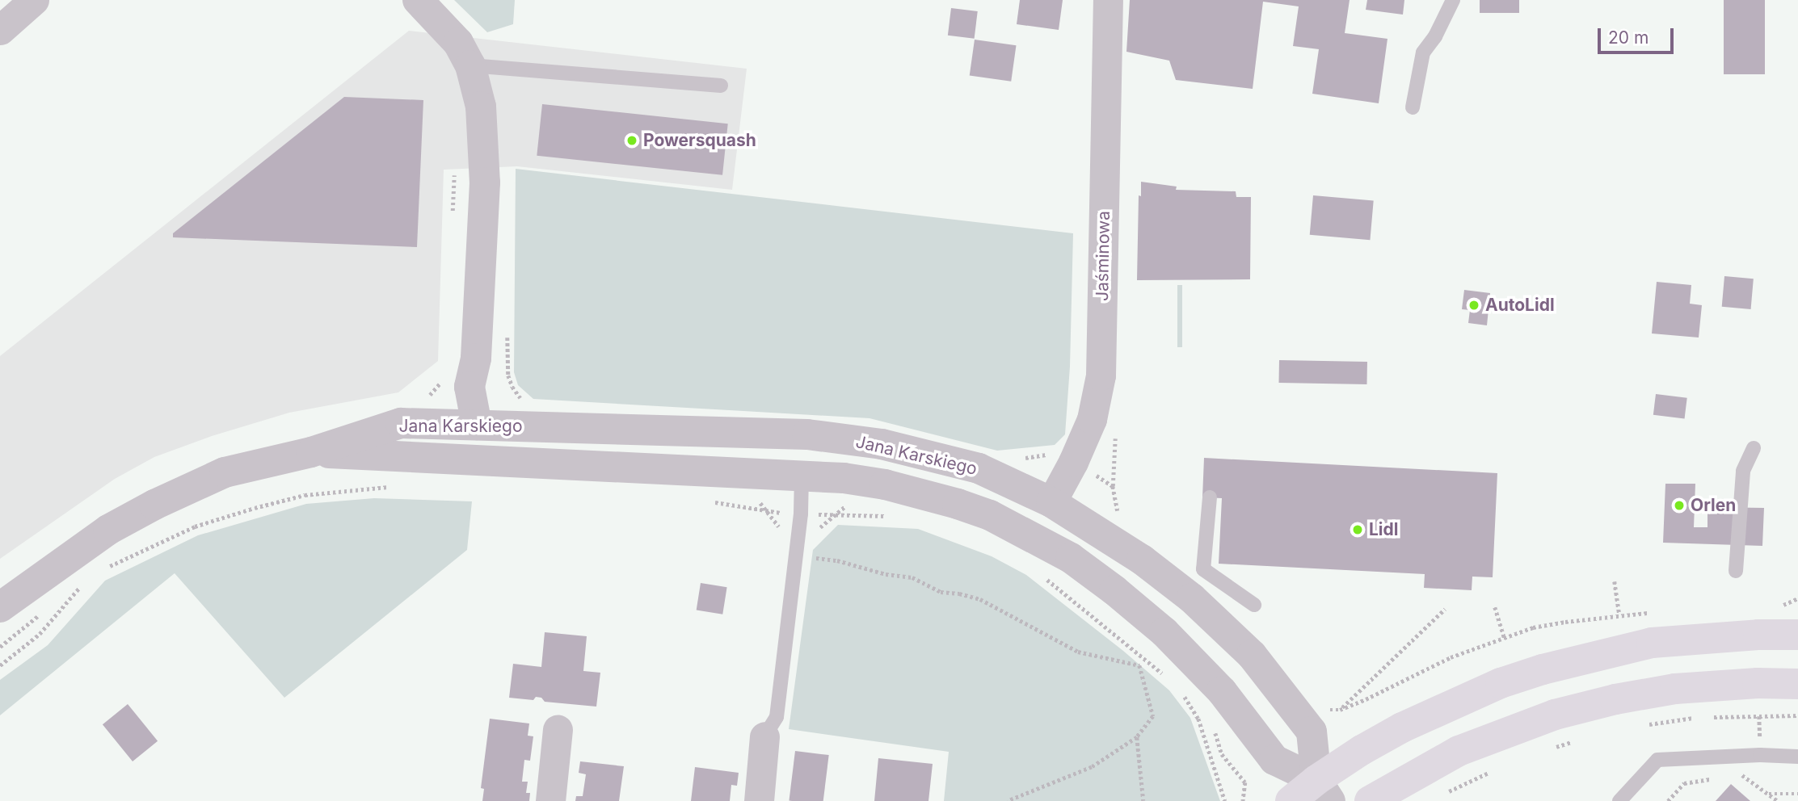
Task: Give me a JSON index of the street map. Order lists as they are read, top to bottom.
{
  "streets": {
    "street": ["Jaśminowa", "Jana Karskiego"]
  },
  "crossings": [
    ["Jaśminowa", "Jana Karskiego"]
  ],
  "places": [
    "Powersquash",
    "AutoLidl",
    "Orlen",
    "Lidl"
  ],
  "scale_bar": "20 m"
}
